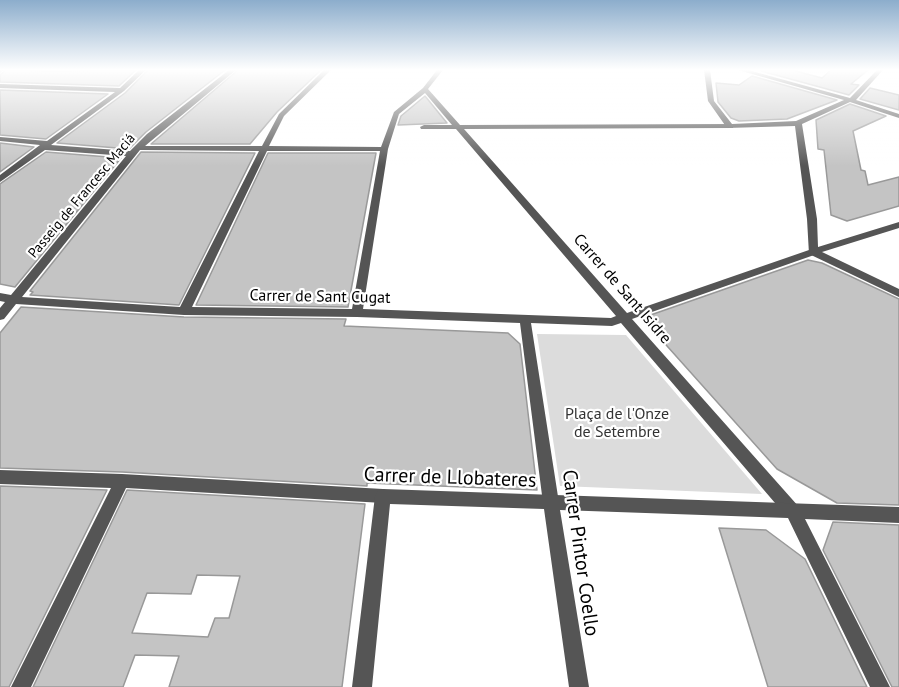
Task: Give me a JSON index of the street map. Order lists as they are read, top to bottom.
{
  "streets": {
    "street": [
      "Passeig de Francesc Maciá",
      "Carrer de Sant Isidre",
      "Carrer de Sant Cugat",
      "Carrer de Llobateres",
      "Carrer Pintor Coello"
    ]
  },
  "crossings": [
    ["Passeig de Francesc Maciá", "Carrer de Sant Cugat"],
    ["Carrer de Sant Isidre", "Carrer de Sant Cugat"],
    ["Carrer de Sant Isidre", "Carrer de Llobateres"],
    ["Carrer de Sant Cugat", "Carrer Pintor Coello"],
    ["Carrer de Llobateres", "Carrer Pintor Coello"]
  ],
  "parks": ["Plaça de l'Onze de Setembre"]
}
